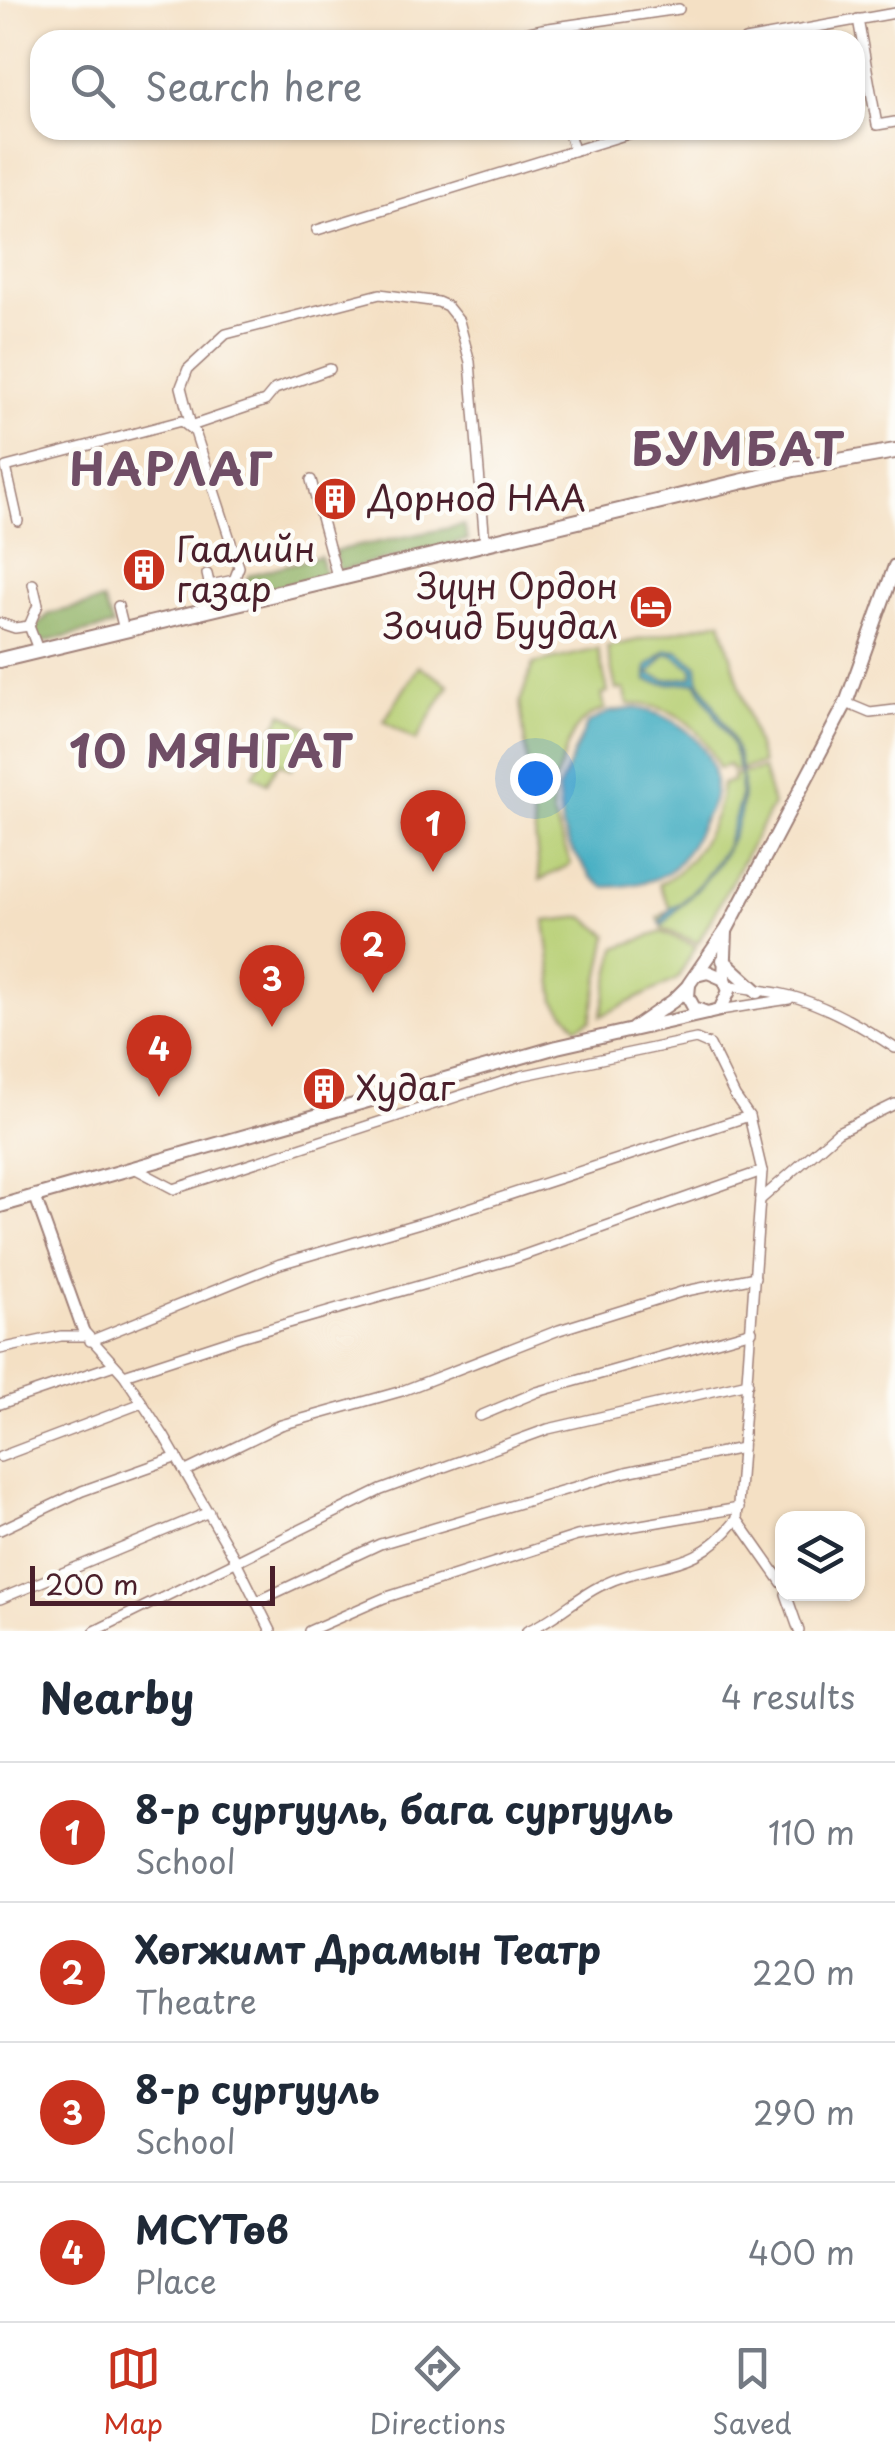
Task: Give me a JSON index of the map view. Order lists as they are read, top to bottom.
{
  "districts": ["БУМБАТ", "НАРЛАГ", "10 МЯНГАТ"],
  "places": {
    "building": ["Дорнод НАА", "Гаалийн газар", "Худаг"],
    "hotel": ["Зүүн Ордон Зочид Буудал"]
  },
  "scale_bar": "200 m",
  "page": {
    "search": "Search here",
    "pins": [
      "1",
      "2",
      "3",
      "4"
    ],
    "scale": "200 m",
    "heading": ["Nearby", "4 results"],
    "list": [
      {
        "mark": "1",
        "name": "8-р сургууль, бага сургууль",
        "note": "School",
        "value": "110 m"
      },
      {
        "mark": "2",
        "name": "Хөгжимт Драмын Театр",
        "note": "Theatre",
        "value": "220 m"
      },
      {
        "mark": "3",
        "name": "8-р сургууль",
        "note": "School",
        "value": "290 m"
      },
      {
        "mark": "4",
        "name": "МСҮТөв",
        "note": "Place",
        "value": "400 m"
      }
    ],
    "nav": ["Map", "Directions", "Saved"]
  }
}
